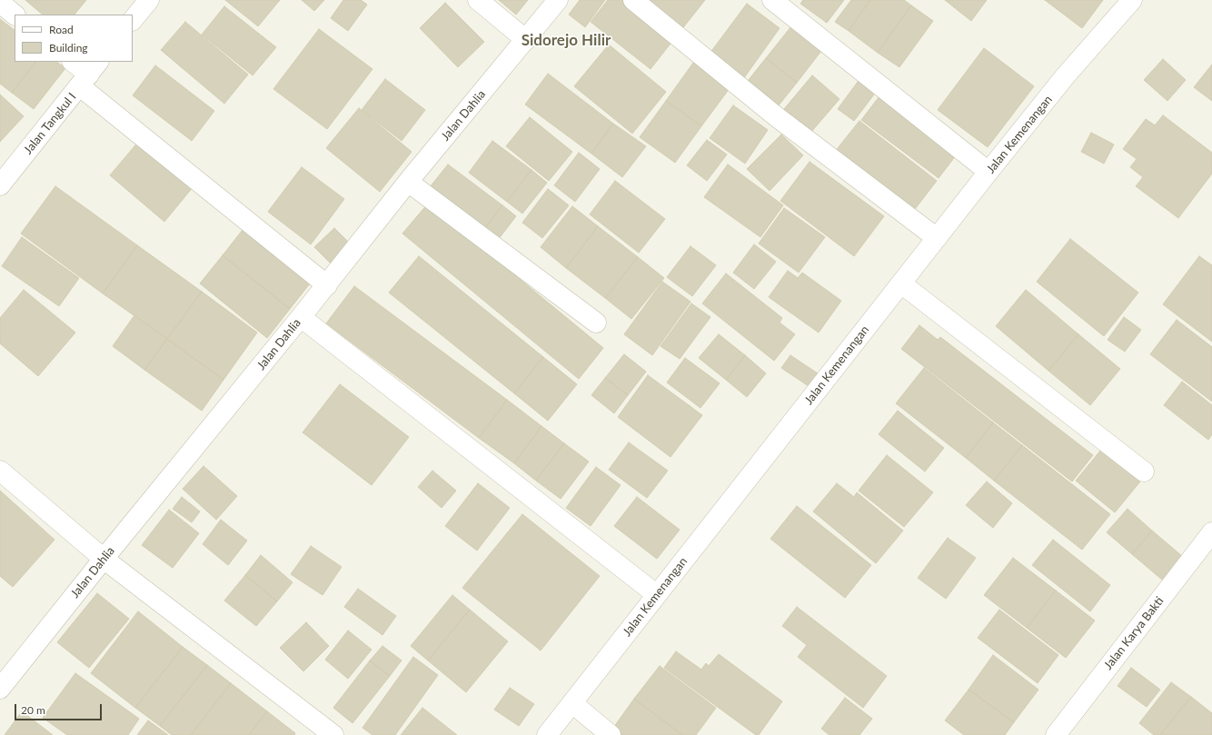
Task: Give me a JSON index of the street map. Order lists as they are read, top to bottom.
{
  "streets": {
    "street": [
      "Jalan Dahlia",
      "Jalan Tangkul I",
      "Jalan Kemenangan",
      "Jalan Karya Bakti"
    ]
  },
  "districts": ["Sidorejo Hilir"],
  "legend": ["Road", "Building"],
  "scale_bar": "20 m"
}
